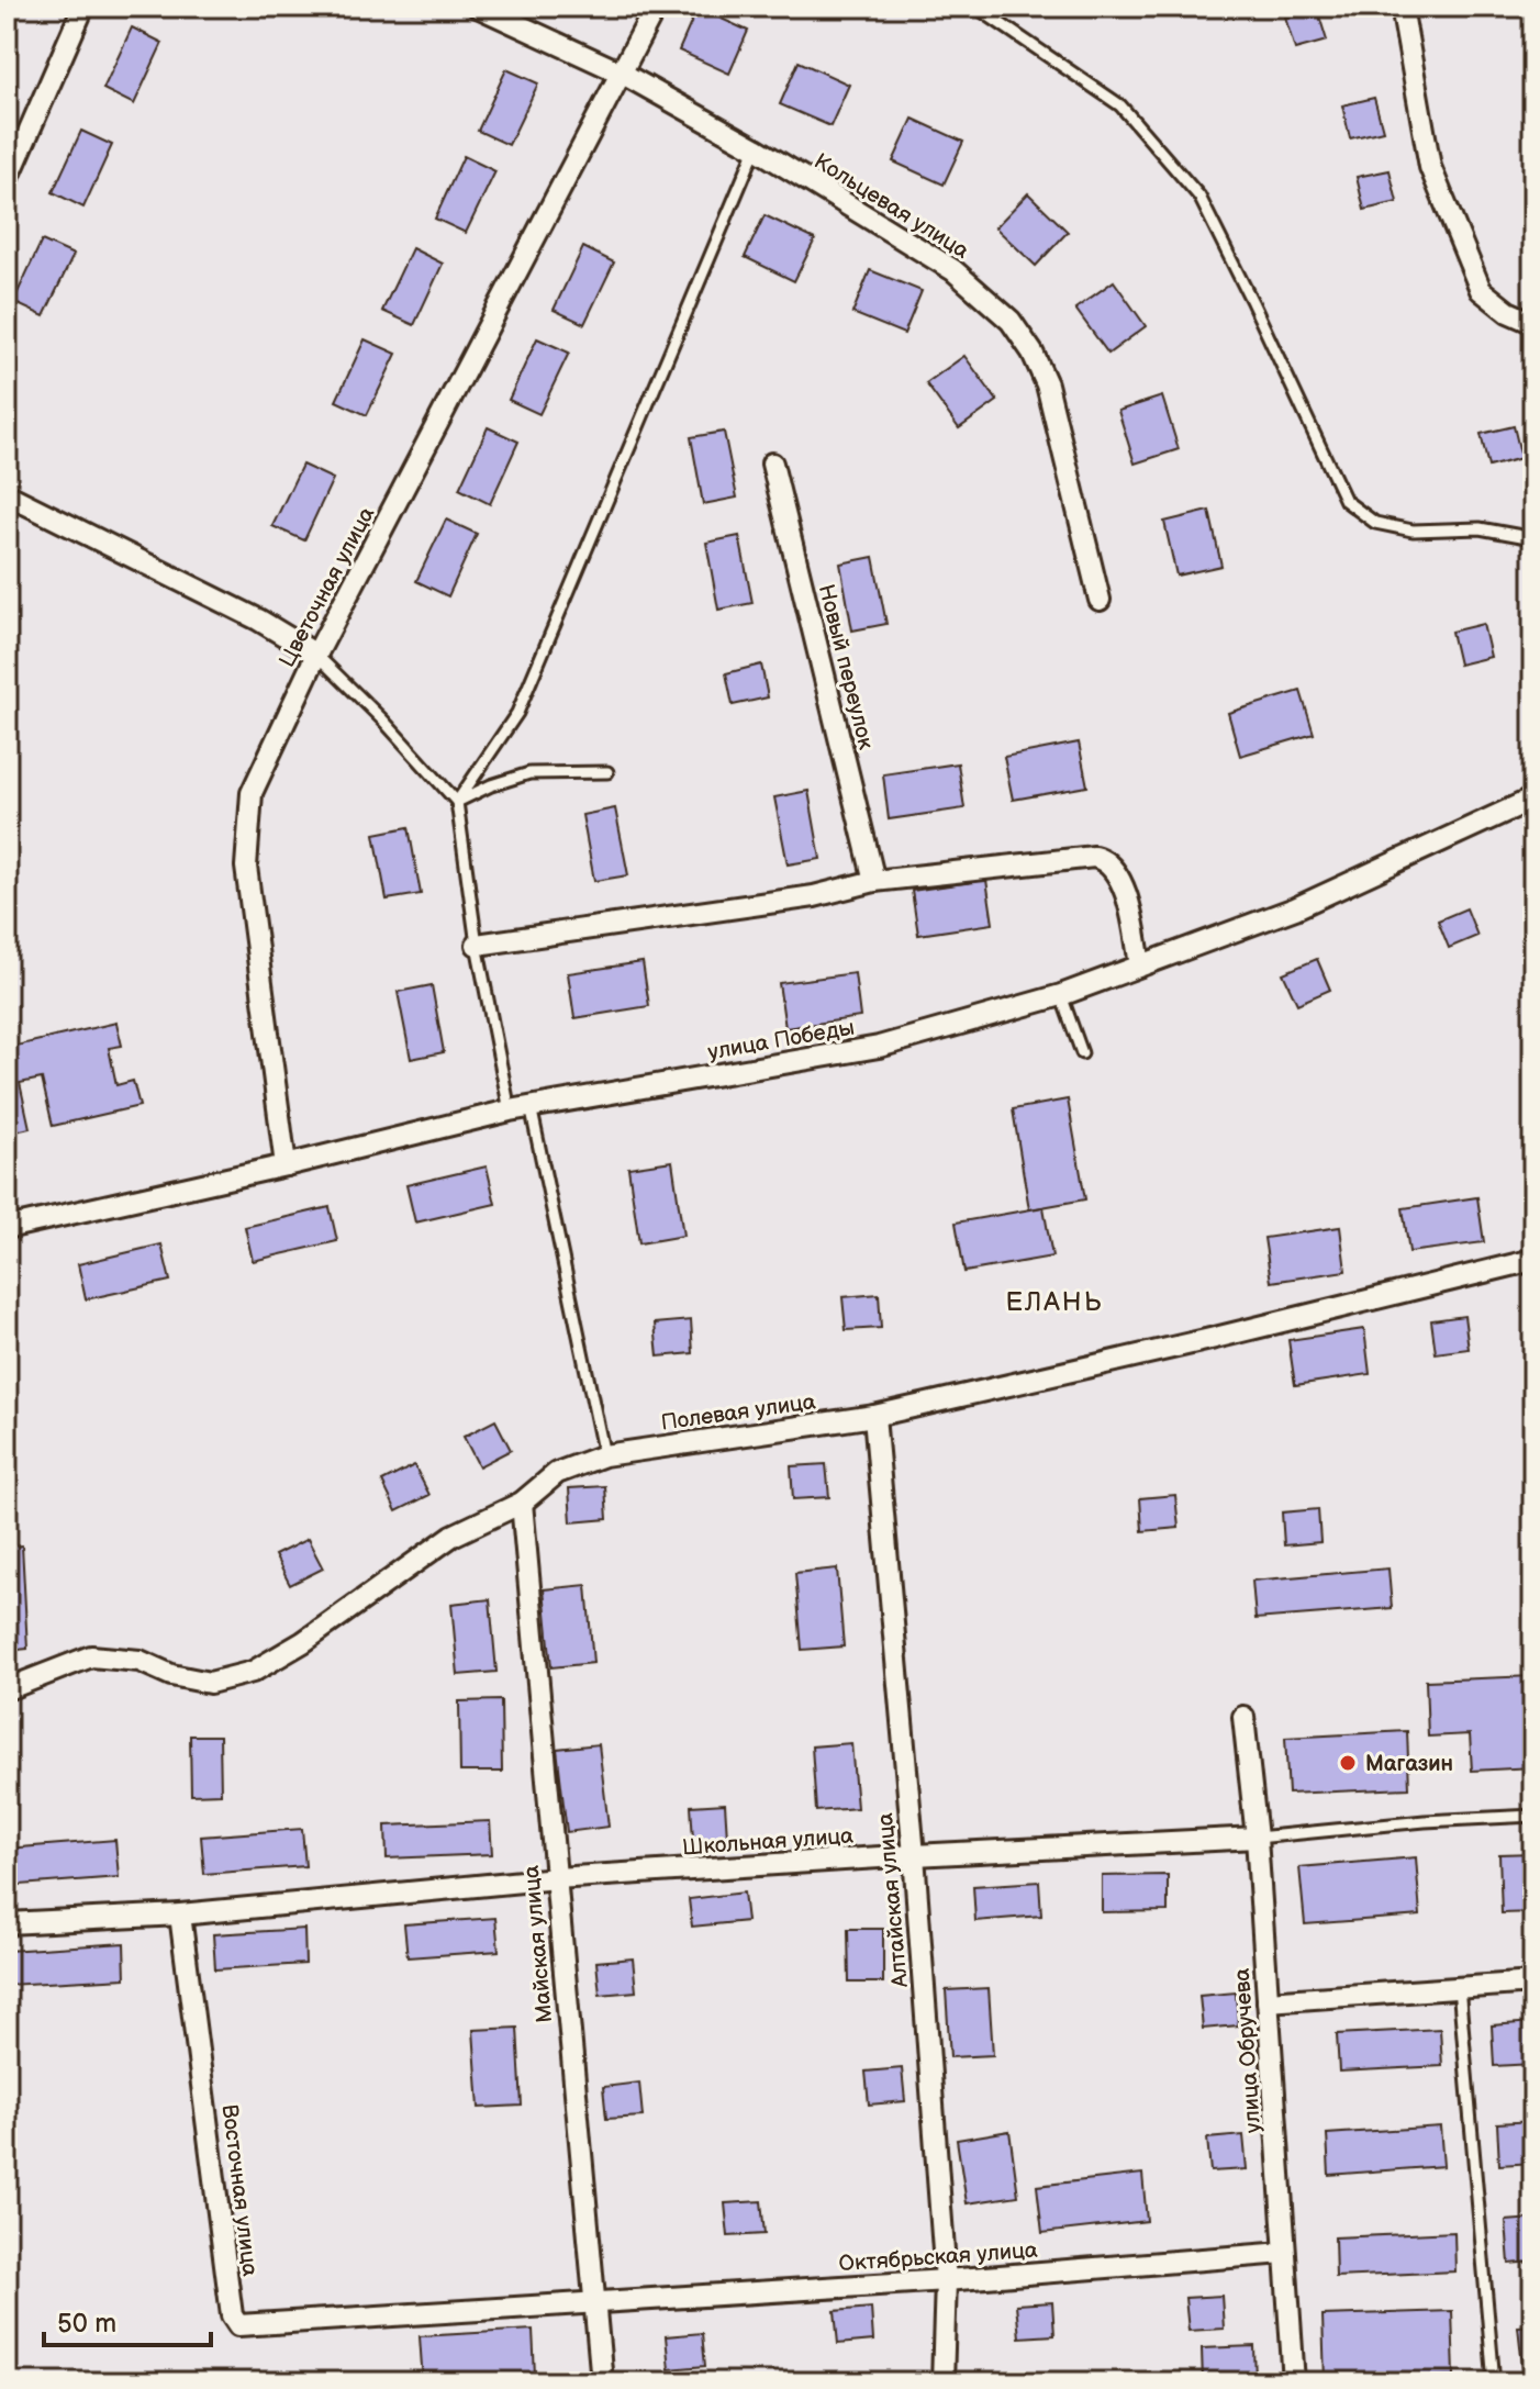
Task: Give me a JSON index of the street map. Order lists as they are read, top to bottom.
{
  "streets": {
    "street": [
      "Кольцевая улица",
      "Цветочная улица",
      "Новый переулок",
      "улица Победы",
      "Полевая улица",
      "Школьная улица",
      "Алтайская улица",
      "Майская улица",
      "улица Обручева",
      "Восточная улица",
      "Октябрьская улица"
    ]
  },
  "crossings": [
    ["Кольцевая улица", "Цветочная улица"],
    ["Цветочная улица", "улица Победы"],
    ["Полевая улица", "Алтайская улица"],
    ["Полевая улица", "Майская улица"],
    ["Школьная улица", "Алтайская улица"],
    ["Школьная улица", "Майская улица"],
    ["Школьная улица", "улица Обручева"],
    ["Школьная улица", "Восточная улица"],
    ["Алтайская улица", "Октябрьская улица"],
    ["Майская улица", "Восточная улица"],
    ["Майская улица", "Октябрьская улица"],
    ["улица Обручева", "Октябрьская улица"],
    ["Восточная улица", "Октябрьская улица"]
  ],
  "districts": ["ЕЛАНЬ"],
  "places": ["Магазин"],
  "scale_bar": "50 m"
}
